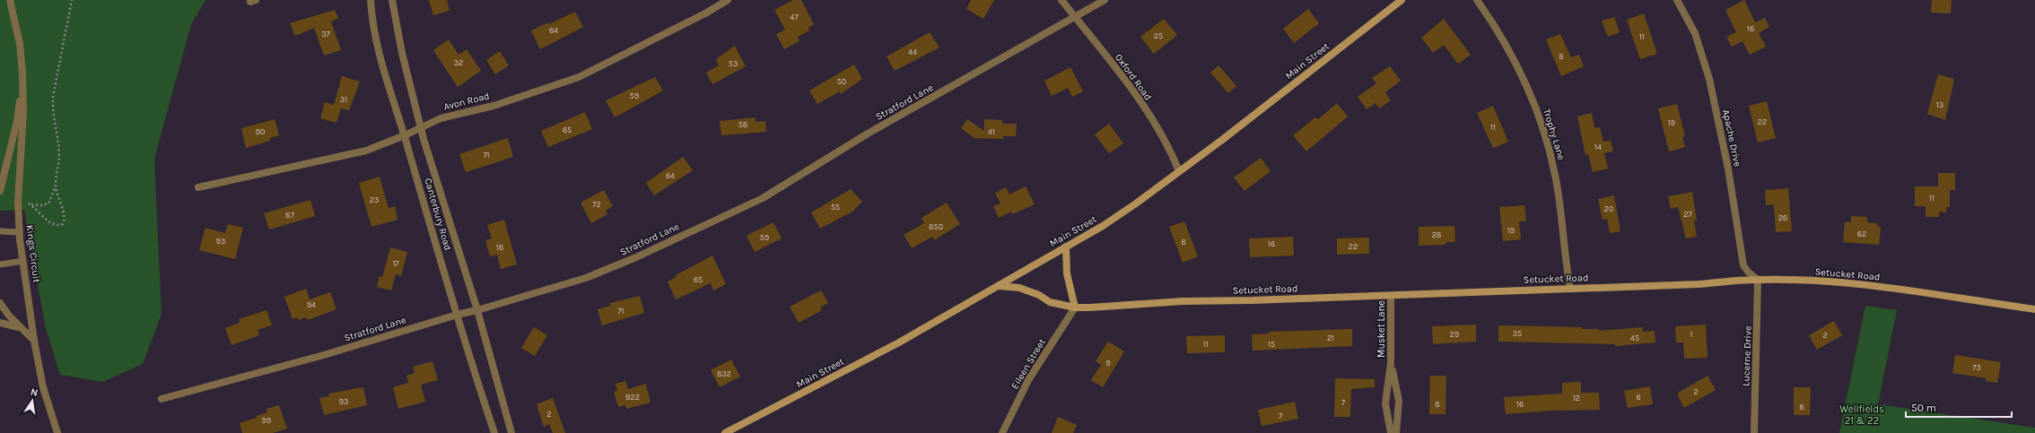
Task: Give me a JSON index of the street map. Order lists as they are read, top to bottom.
{
  "streets": {
    "main road": ["Main Street", "Setucket Road"],
    "street": [
      "Oxford Road",
      "Avon Road",
      "Stratford Lane",
      "Trophy Lane",
      "Apache Drive",
      "Canterbury Road",
      "Kings Circuit",
      "Musket Lane",
      "Lucerne Drive",
      "Eileen Street"
    ]
  },
  "crossings": [
    ["Main Street", "Oxford Road"],
    ["Main Street", "Setucket Road"],
    ["Oxford Road", "Stratford Lane"],
    ["Avon Road", "Canterbury Road"],
    ["Stratford Lane", "Canterbury Road"],
    ["Trophy Lane", "Setucket Road"],
    ["Apache Drive", "Setucket Road"],
    ["Apache Drive", "Lucerne Drive"],
    ["Setucket Road", "Musket Lane"],
    ["Setucket Road", "Lucerne Drive"],
    ["Setucket Road", "Eileen Street"]
  ],
  "parks": ["Wellfields 21 & 22"],
  "house_numbers": [
    "47",
    "16",
    "64",
    "37",
    "25",
    "11",
    "44",
    "8",
    "32",
    "53",
    "50",
    "59",
    "31",
    "13",
    "22",
    "19",
    "58",
    "11",
    "65",
    "90",
    "41",
    "14",
    "71",
    "64",
    "11",
    "23",
    "72",
    "55",
    "20",
    "27",
    "87",
    "28",
    "850",
    "19",
    "62",
    "28",
    "59",
    "93",
    "8",
    "16",
    "22",
    "18",
    "17",
    "65",
    "94",
    "71",
    "35",
    "29",
    "1",
    "2",
    "21",
    "45",
    "11",
    "15",
    "9",
    "73",
    "832",
    "2",
    "822",
    "6",
    "12",
    "93",
    "7",
    "8",
    "16",
    "8",
    "2",
    "7",
    "99"
  ],
  "scale_bar": "50 m",
  "north": "top"
}
